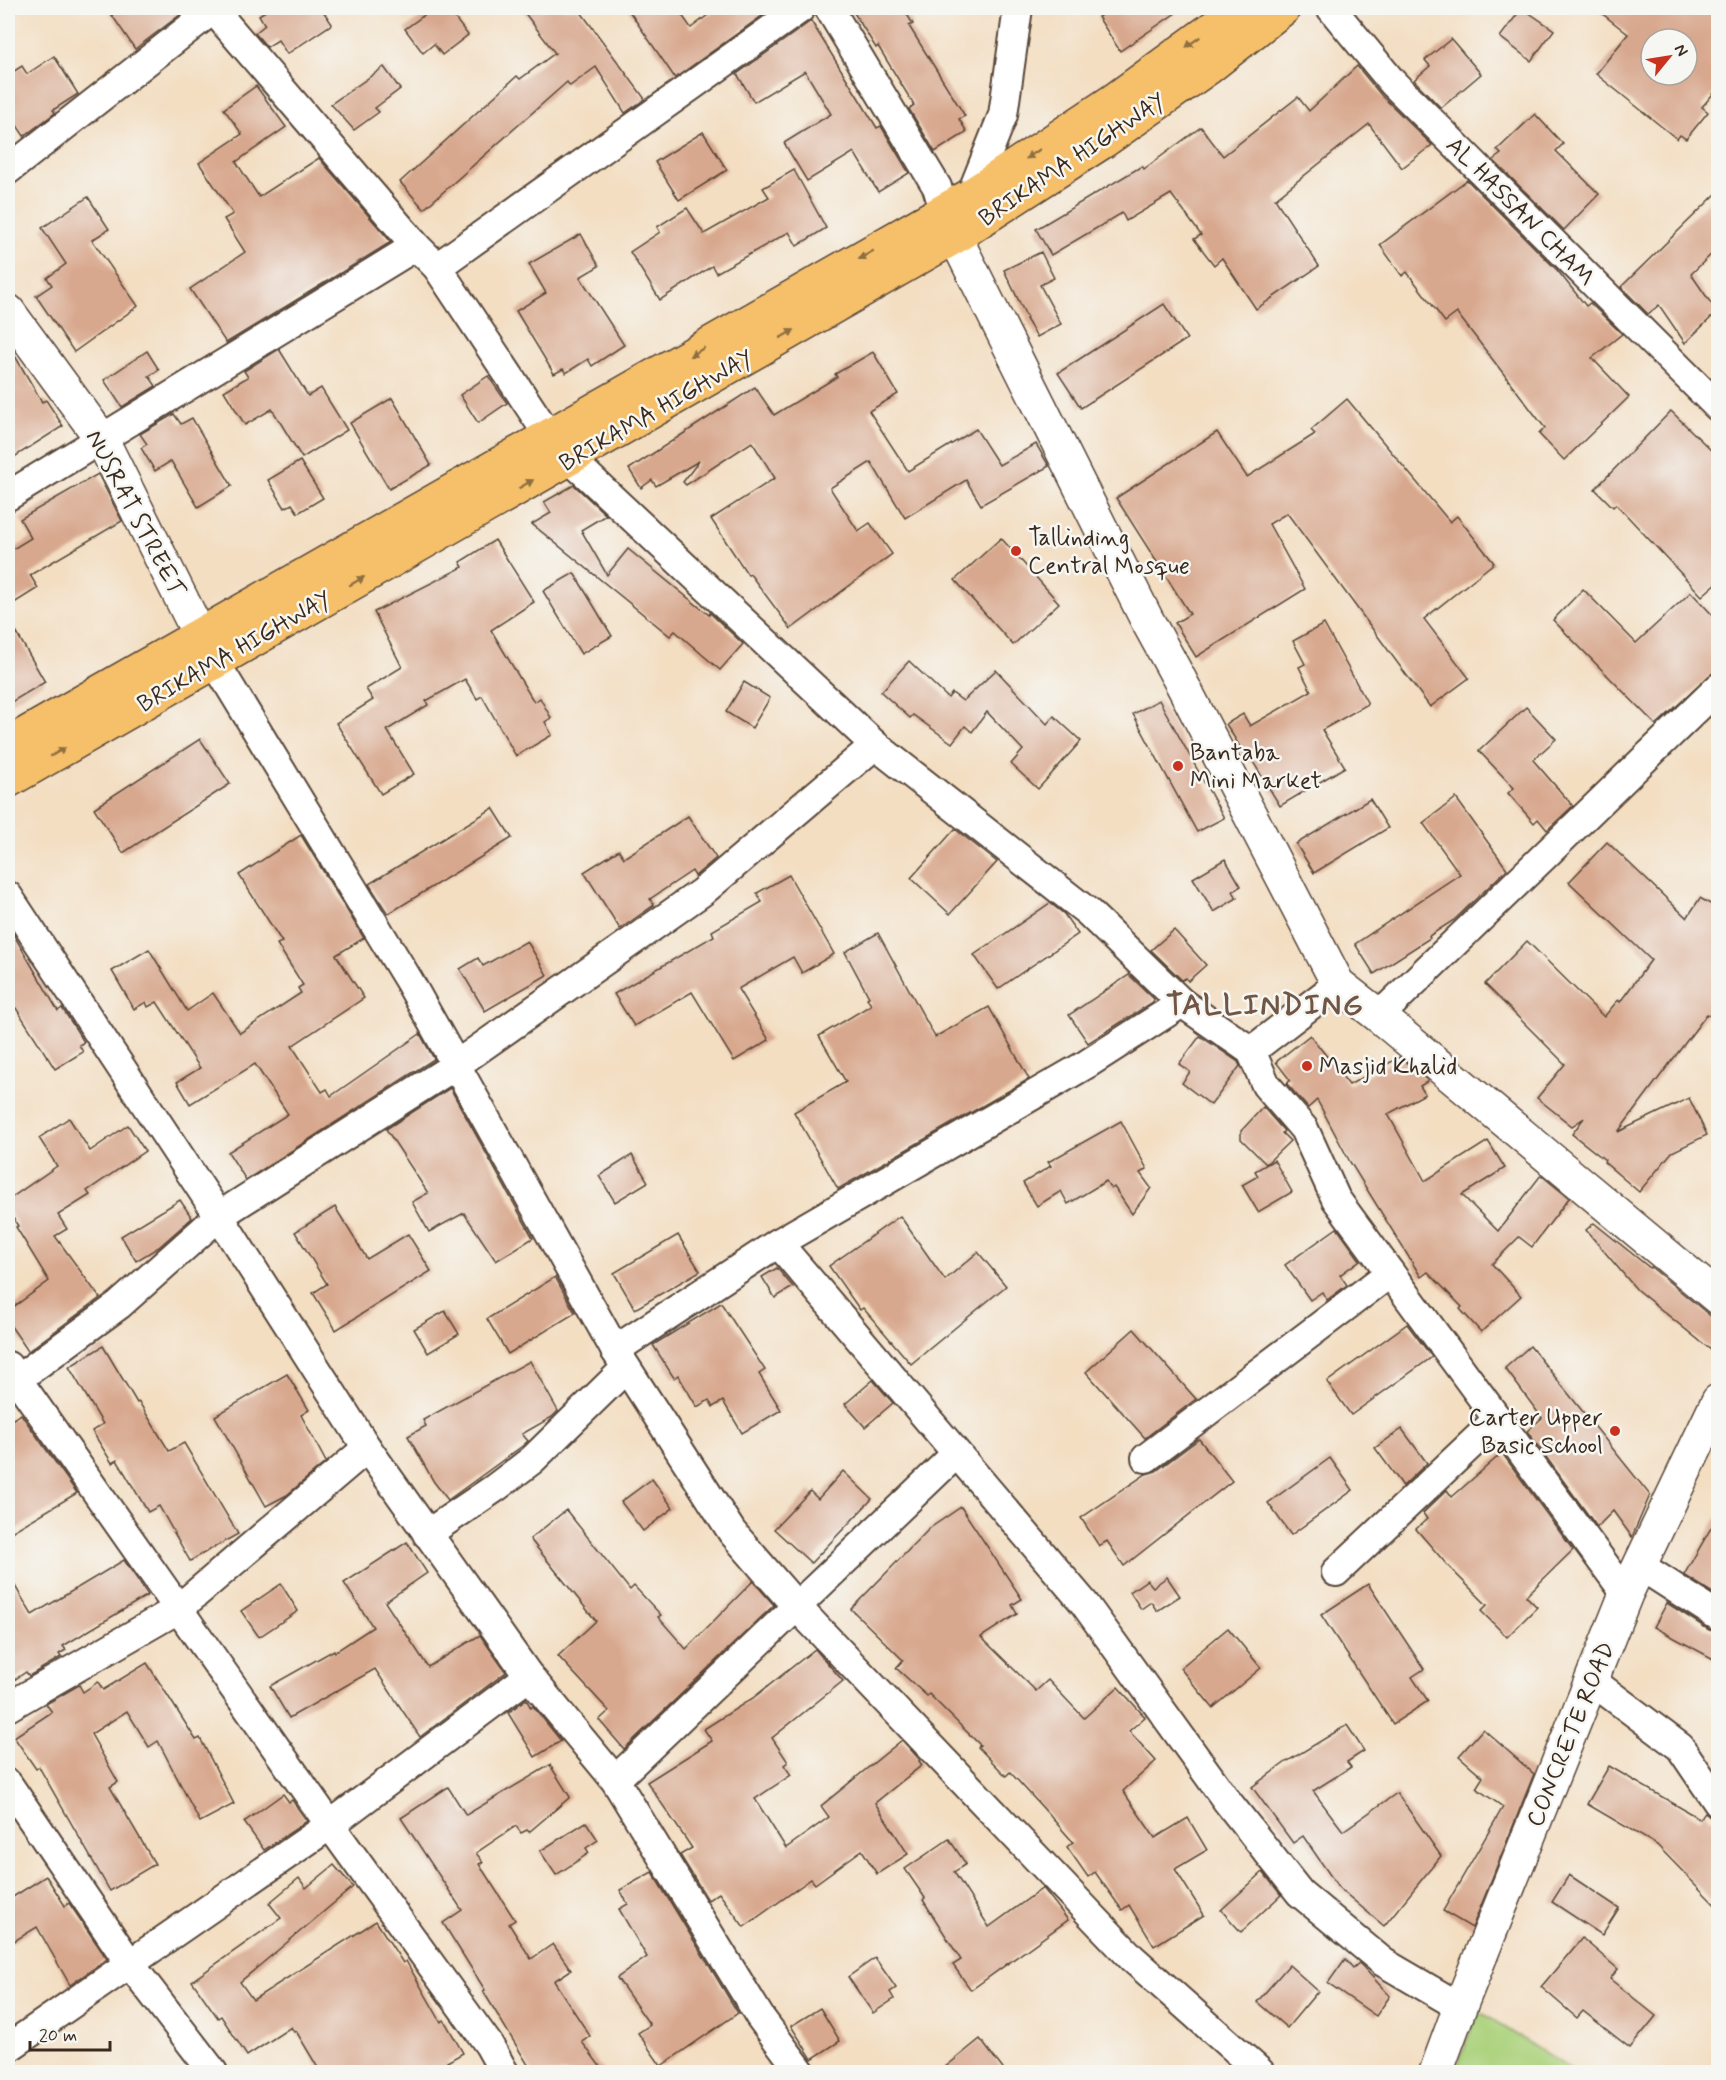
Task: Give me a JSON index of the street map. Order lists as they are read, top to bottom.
{
  "streets": {
    "highway": ["BRIKAMA HIGHWAY"],
    "street": ["AL HASSAN CHAM", "NUSRAT STREET", "CONCRETE ROAD"]
  },
  "crossings": [
    ["BRIKAMA HIGHWAY", "NUSRAT STREET"]
  ],
  "districts": ["TALLINDING"],
  "places": [
    "Tallinding Central Mosque",
    "Bantaba Mini Market",
    "Masjid Khalid",
    "Carter Upper Basic School"
  ],
  "scale_bar": "20 m",
  "north": "top right"
}
